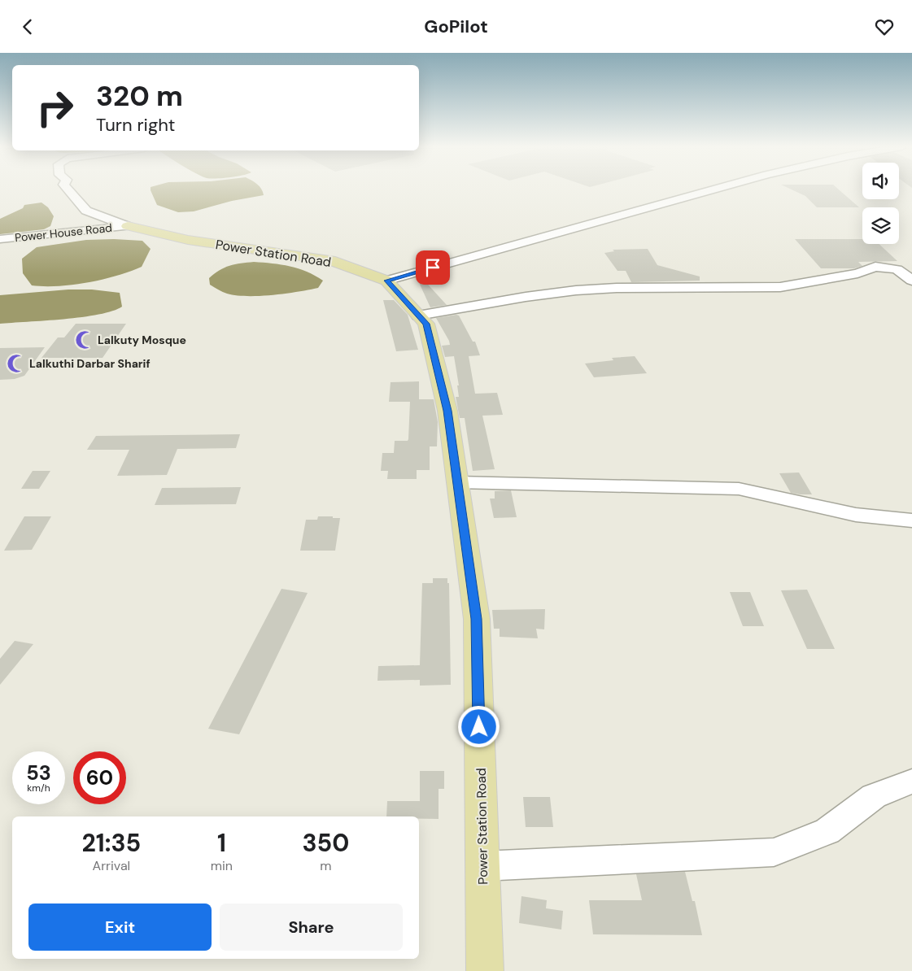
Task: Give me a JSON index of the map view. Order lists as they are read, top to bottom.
{
  "streets": {
    "main road": ["Power Station Road"],
    "street": ["Power House Road"]
  },
  "crossings": [
    ["Power House Road", "Power Station Road"]
  ],
  "places": {
    "mosque": ["Lalkuty Mosque", "Lalkuthi Darbar Sharif"]
  },
  "page": {
    "header": "GoPilot",
    "turn": ["320 m", "Turn right"],
    "speed": "53 km/h",
    "limit": "60",
    "eta": [
      "21:35",
      "Arrival",
      "1",
      "min",
      "350",
      "m"
    ],
    "buttons": ["Exit", "Share"]
  }
}
